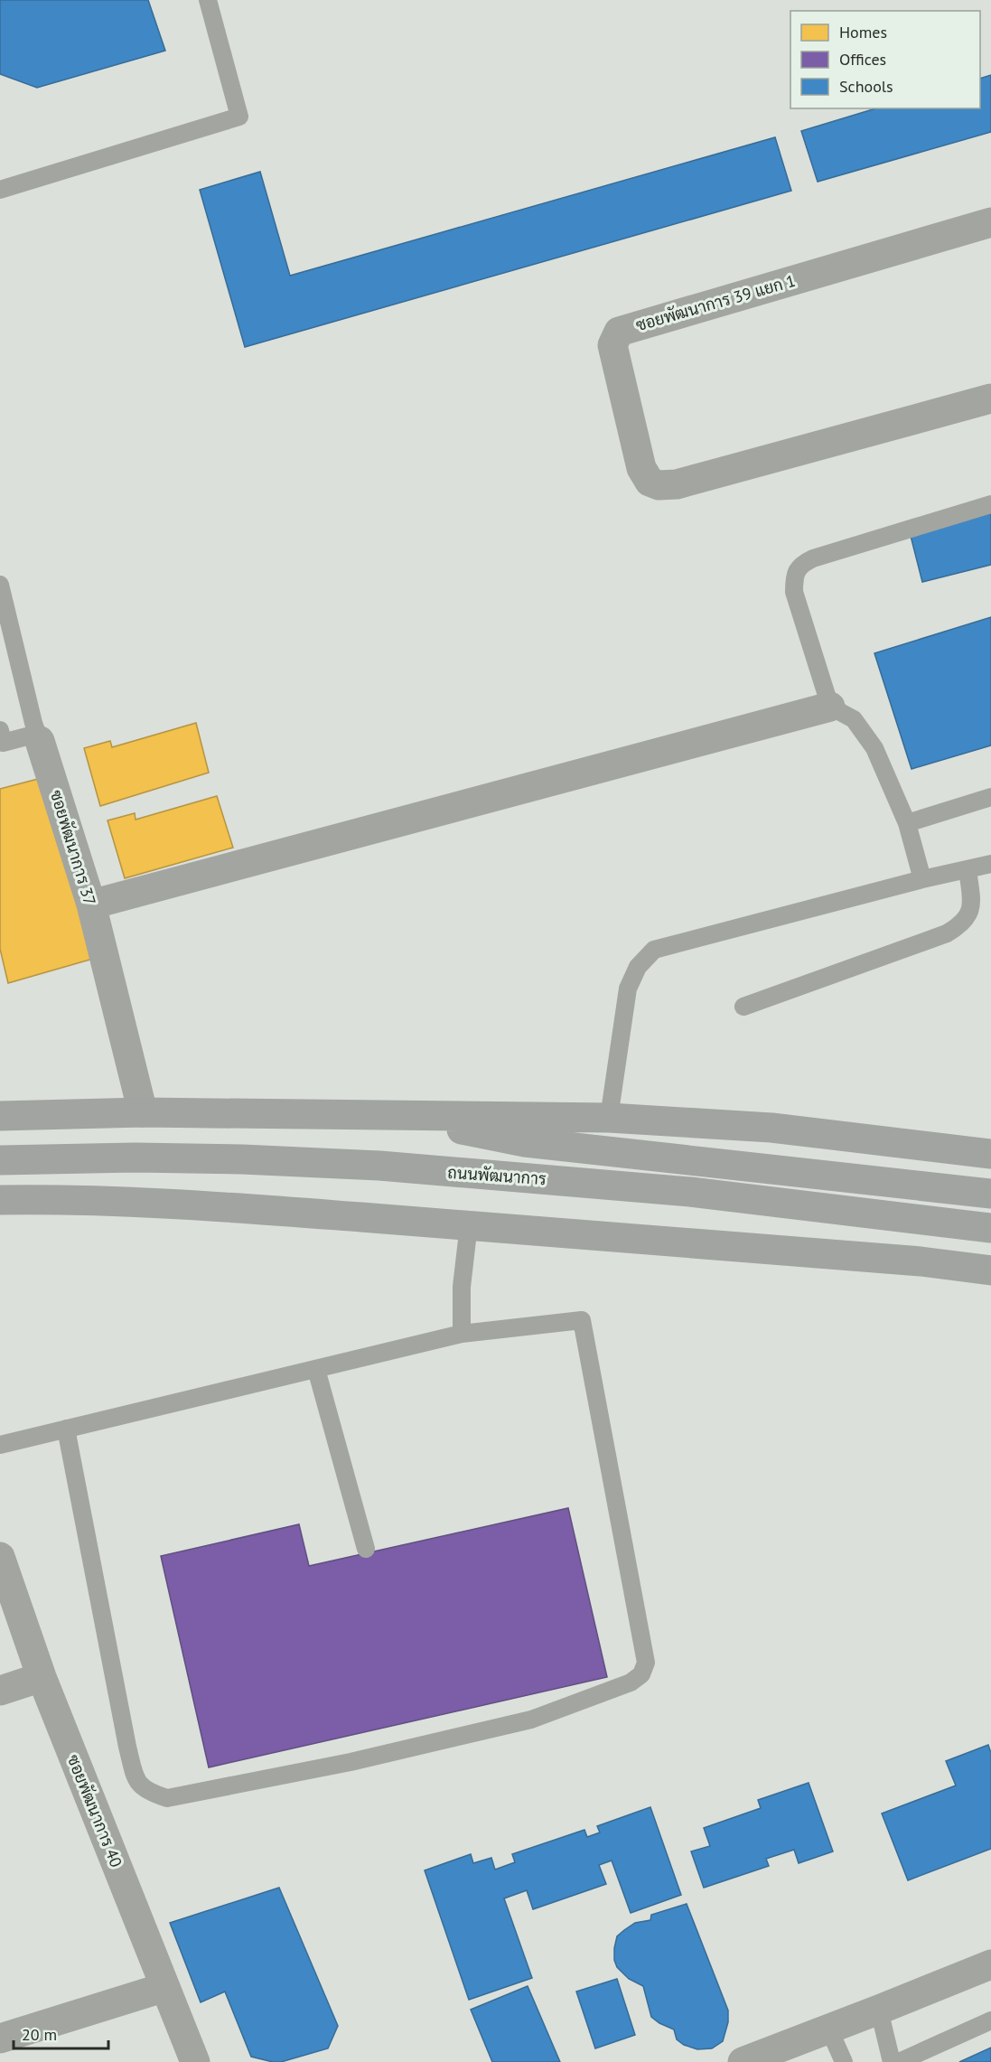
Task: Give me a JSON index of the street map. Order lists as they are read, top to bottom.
{
  "streets": {
    "main road": ["ถนนพัฒนาการ"],
    "street": ["ซอยพัฒนาการ 39 แยก 1", "ซอยพัฒนาการ 37", "ซอยพัฒนาการ 40"]
  },
  "legend": ["Homes", "Offices", "Schools"],
  "scale_bar": "20 m"
}
